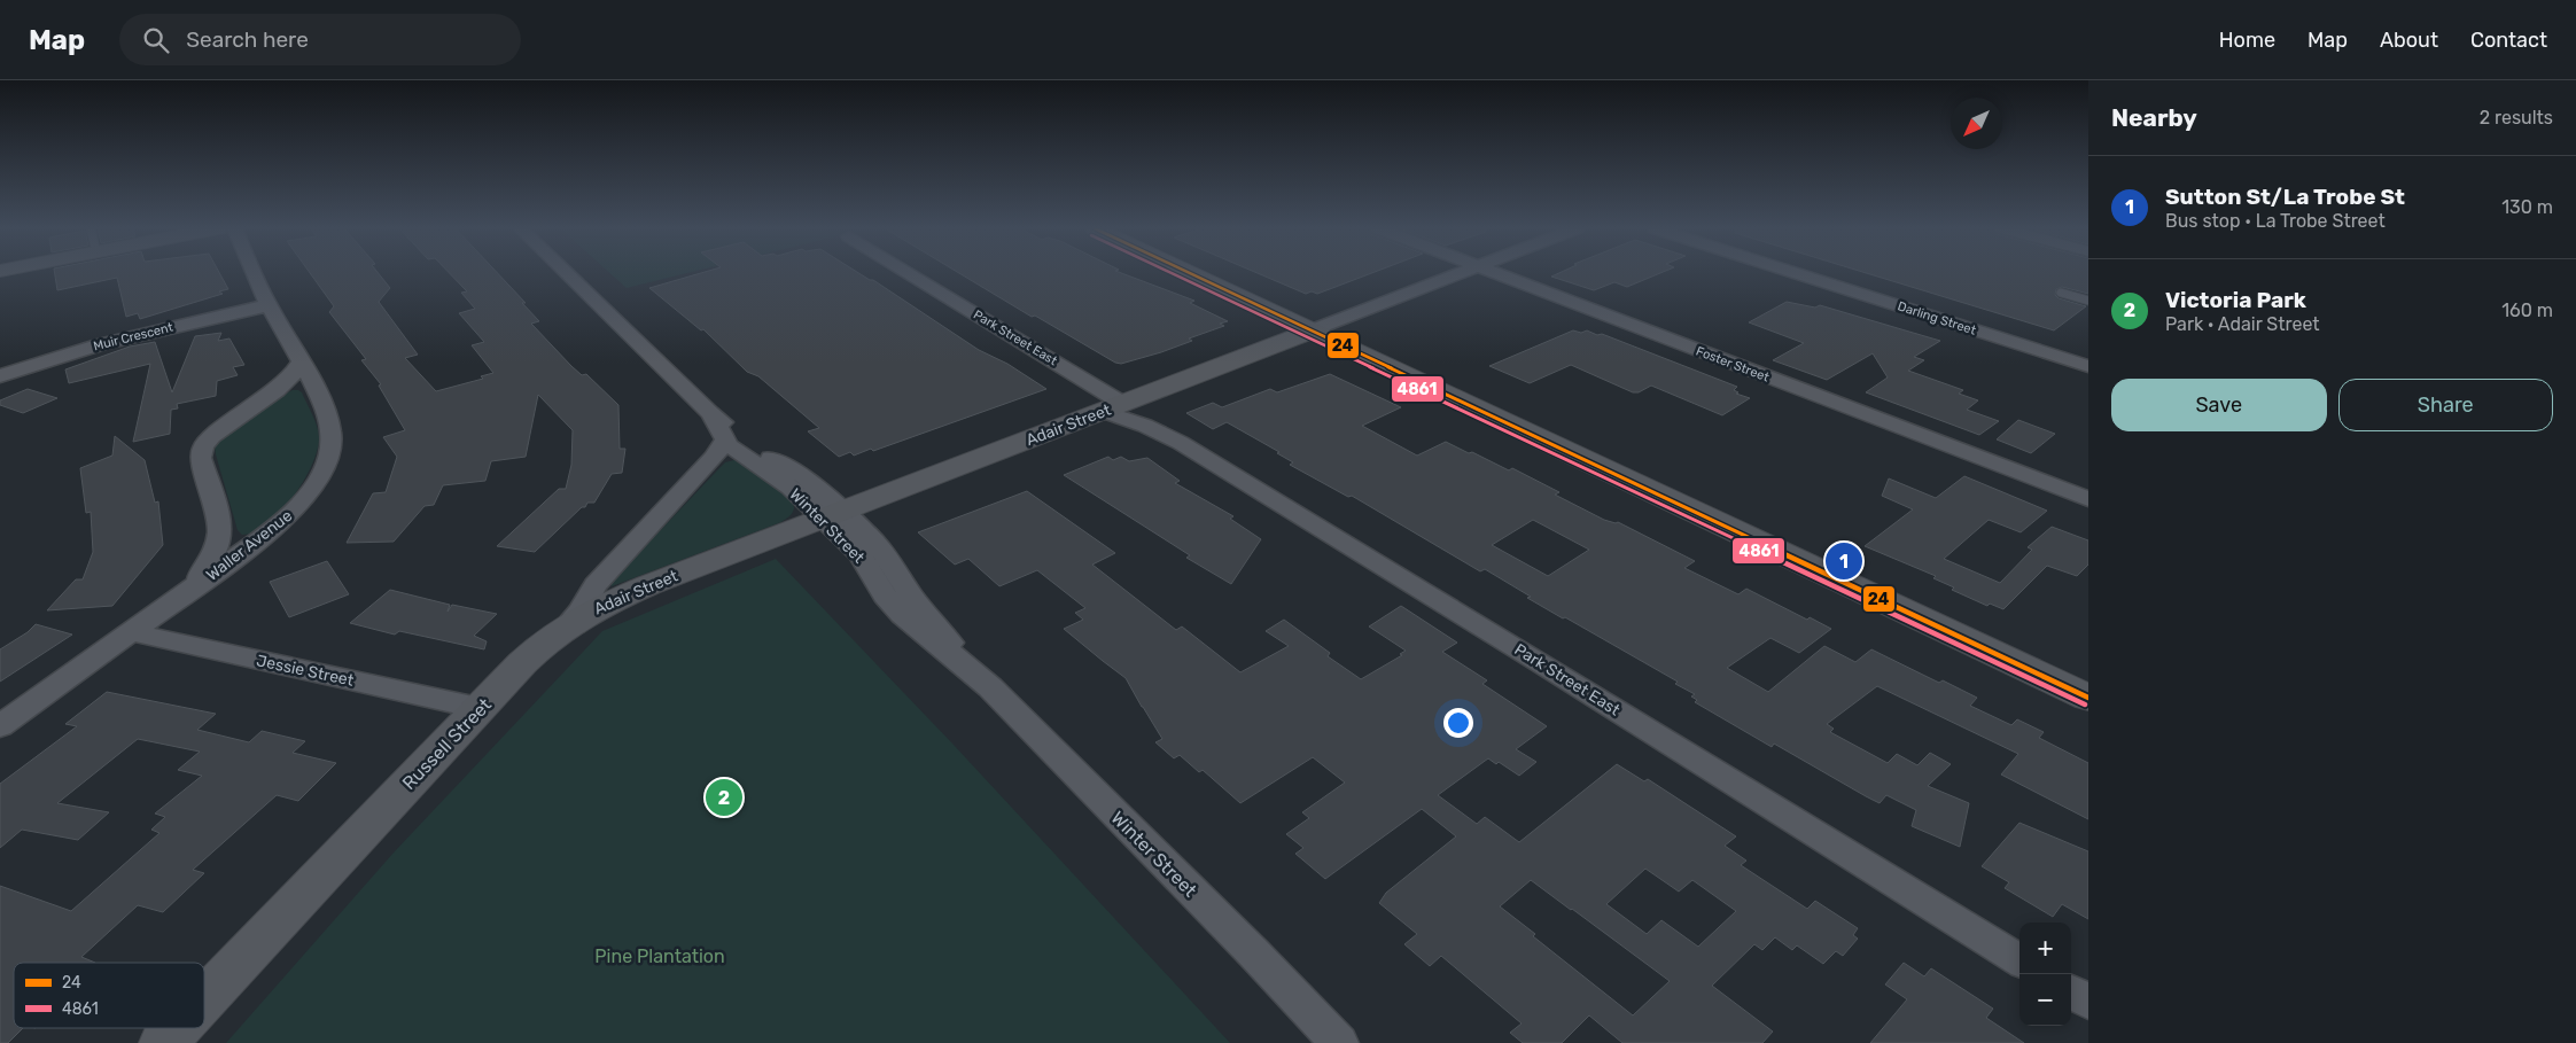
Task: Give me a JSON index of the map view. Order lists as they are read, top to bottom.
{
  "streets": {
    "street": [
      "Darling Street",
      "Muir Crescent",
      "Park Street East",
      "Foster Street",
      "Adair Street",
      "Winter Street",
      "Waller Avenue",
      "Jessie Street",
      "Russell Street"
    ]
  },
  "crossings": [
    ["Muir Crescent", "Waller Avenue"],
    ["Park Street East", "Adair Street"],
    ["Adair Street", "Winter Street"],
    ["Adair Street", "Russell Street"],
    ["Winter Street", "Russell Street"],
    ["Waller Avenue", "Jessie Street"],
    ["Jessie Street", "Russell Street"]
  ],
  "parks": ["Pine Plantation"],
  "lines": ["transit line 24", "transit line 4861"],
  "legend": ["24", "4861"],
  "north": "bottom left",
  "page": {
    "header": "Map",
    "search": "Search here",
    "nav": [
      "Home",
      "Map",
      "About",
      "Contact"
    ],
    "heading": ["Nearby", "2 results"],
    "list": [
      {
        "mark": "1",
        "name": "Sutton St/La Trobe St",
        "note": "Bus stop · La Trobe Street",
        "value": "130 m"
      },
      {
        "mark": "2",
        "name": "Victoria Park",
        "note": "Park · Adair Street",
        "value": "160 m"
      }
    ],
    "buttons": ["Save", "Share"],
    "pins": ["1", "2"],
    "map_buttons": ["+", "−"]
  }
}
